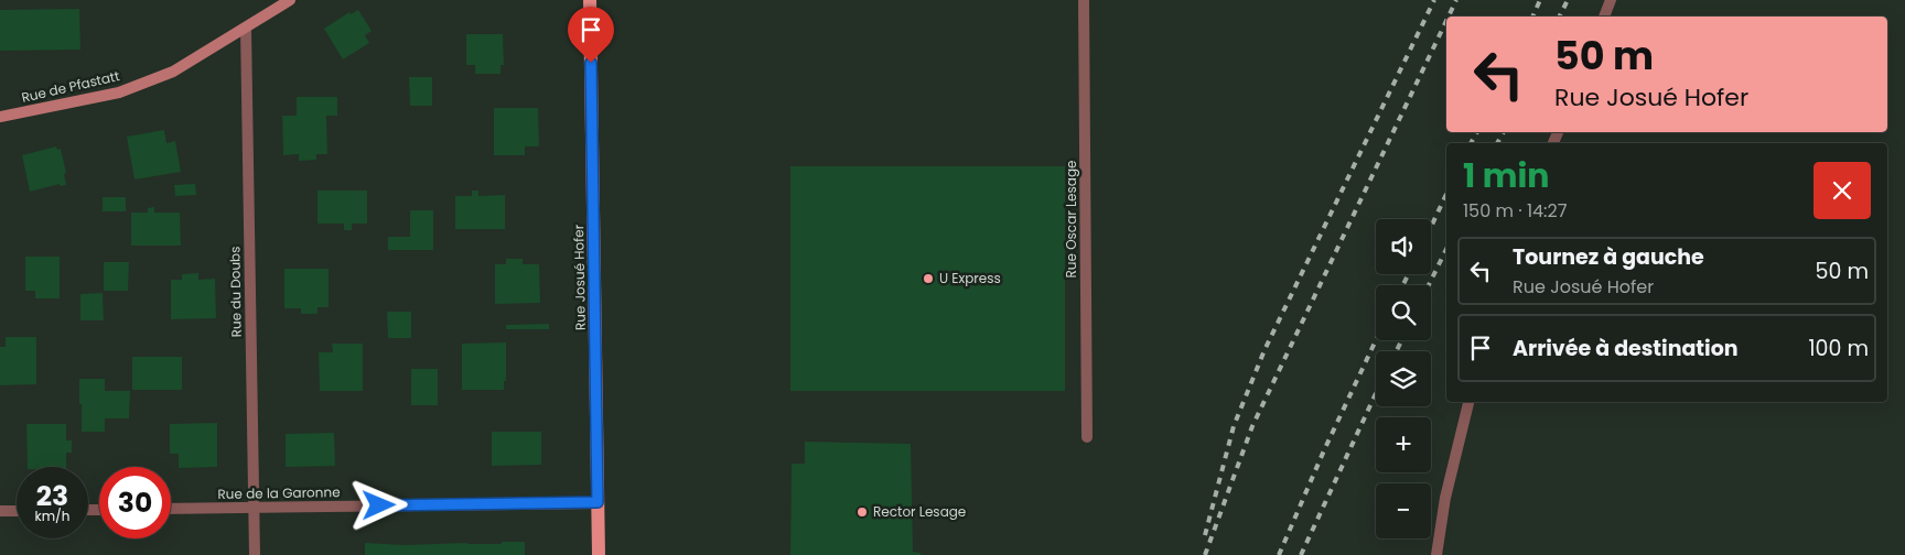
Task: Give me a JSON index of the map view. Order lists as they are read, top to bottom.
{
  "streets": {
    "main road": ["Rue Josué Hofer"],
    "street": [
      "Rue de Pfastatt",
      "Rue Oscar Lesage",
      "Rue du Doubs",
      "Rue de la Garonne"
    ]
  },
  "crossings": [
    ["Rue de Pfastatt", "Rue du Doubs"],
    ["Rue Josué Hofer", "Rue de la Garonne"],
    ["Rue du Doubs", "Rue de la Garonne"]
  ],
  "places": ["U Express", "Rector Lesage"],
  "page": {
    "turn": ["50 m", "Rue Josué Hofer"],
    "heading": ["1 min", "150 m · 14:27"],
    "map_buttons": ["+", "−"],
    "list": [
      {
        "name": "Tournez à gauche",
        "note": "Rue Josué Hofer",
        "value": "50 m"
      },
      {
        "name": "Arrivée à destination",
        "value": "100 m"
      }
    ],
    "speed": "23 km/h",
    "limit": "30"
  }
}
